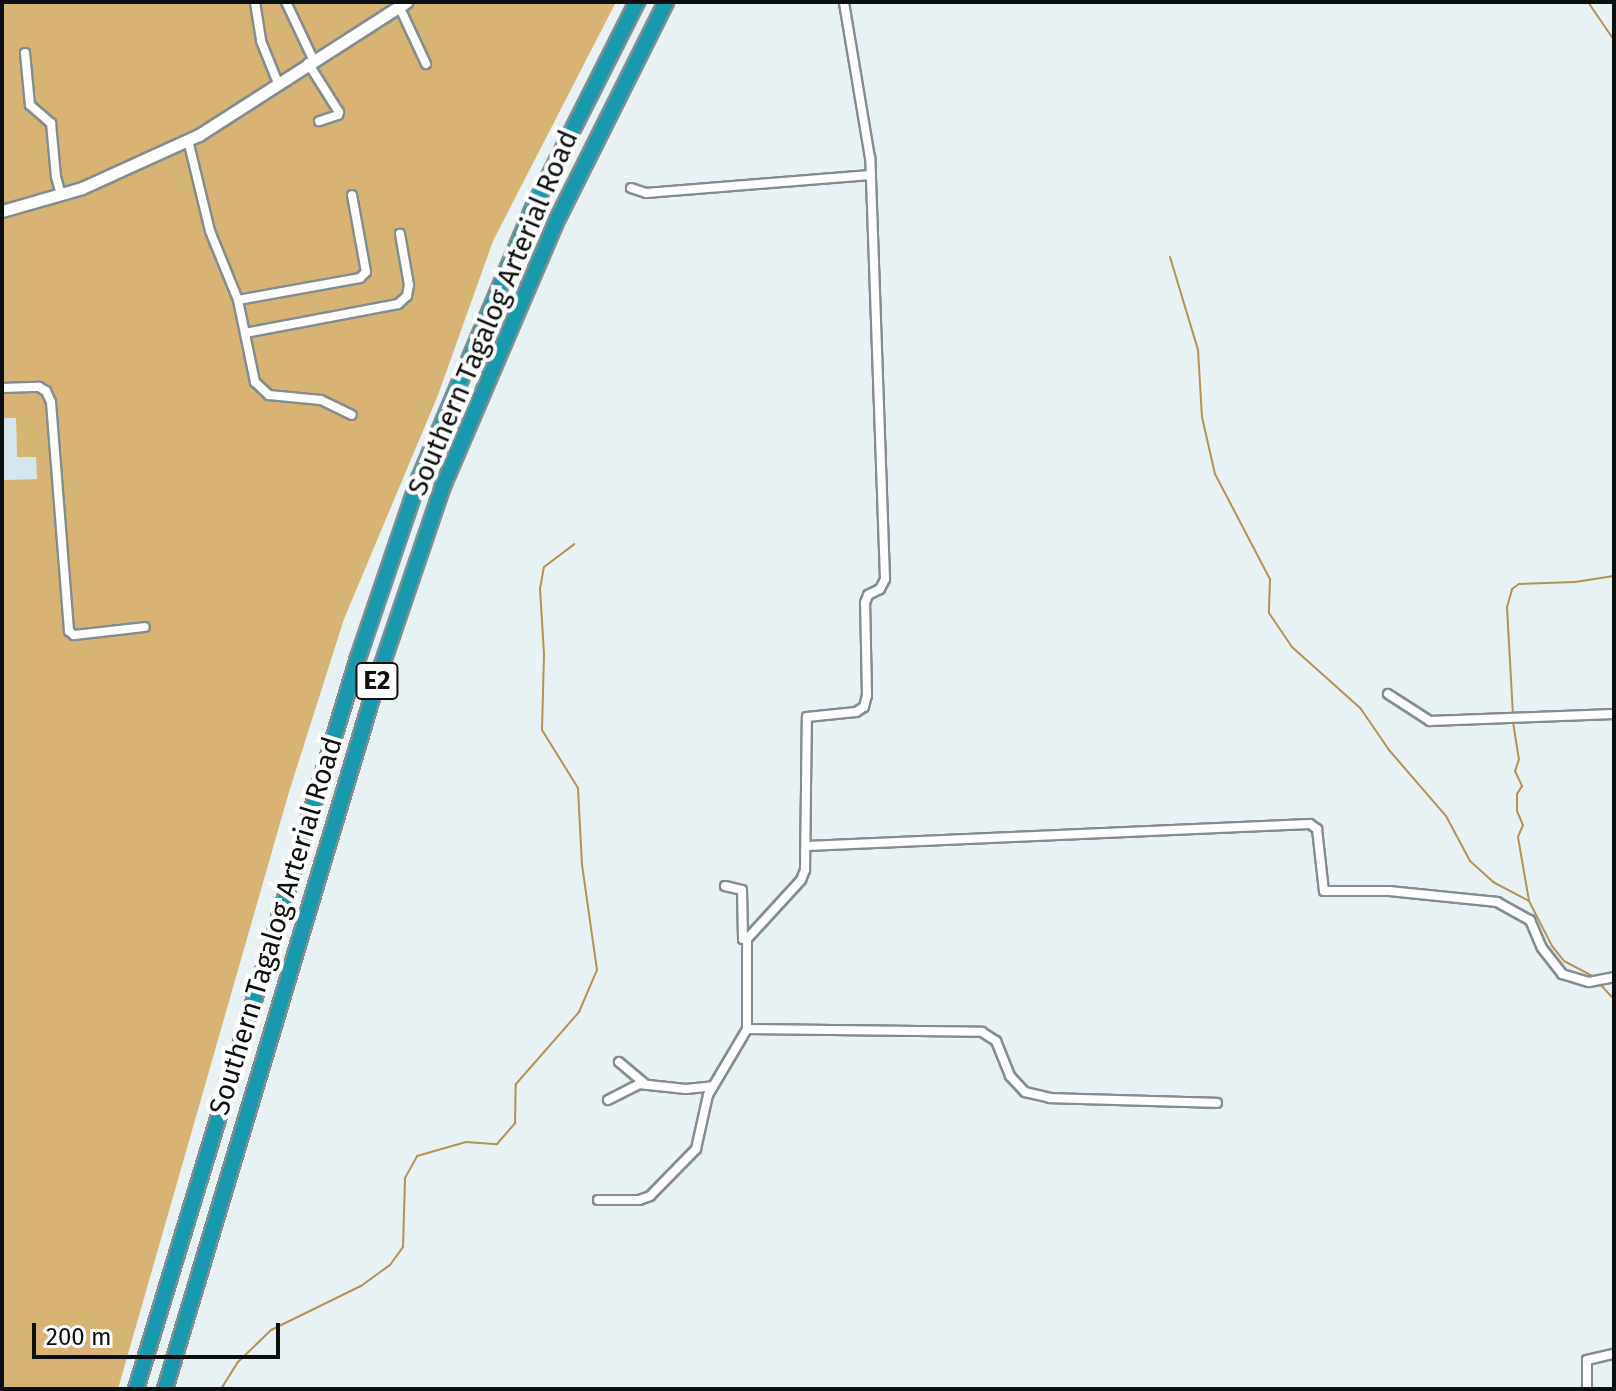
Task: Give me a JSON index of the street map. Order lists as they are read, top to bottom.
{
  "streets": {
    "highway": ["Southern Tagalog Arterial Road", "E2"]
  },
  "scale_bar": "200 m"
}
